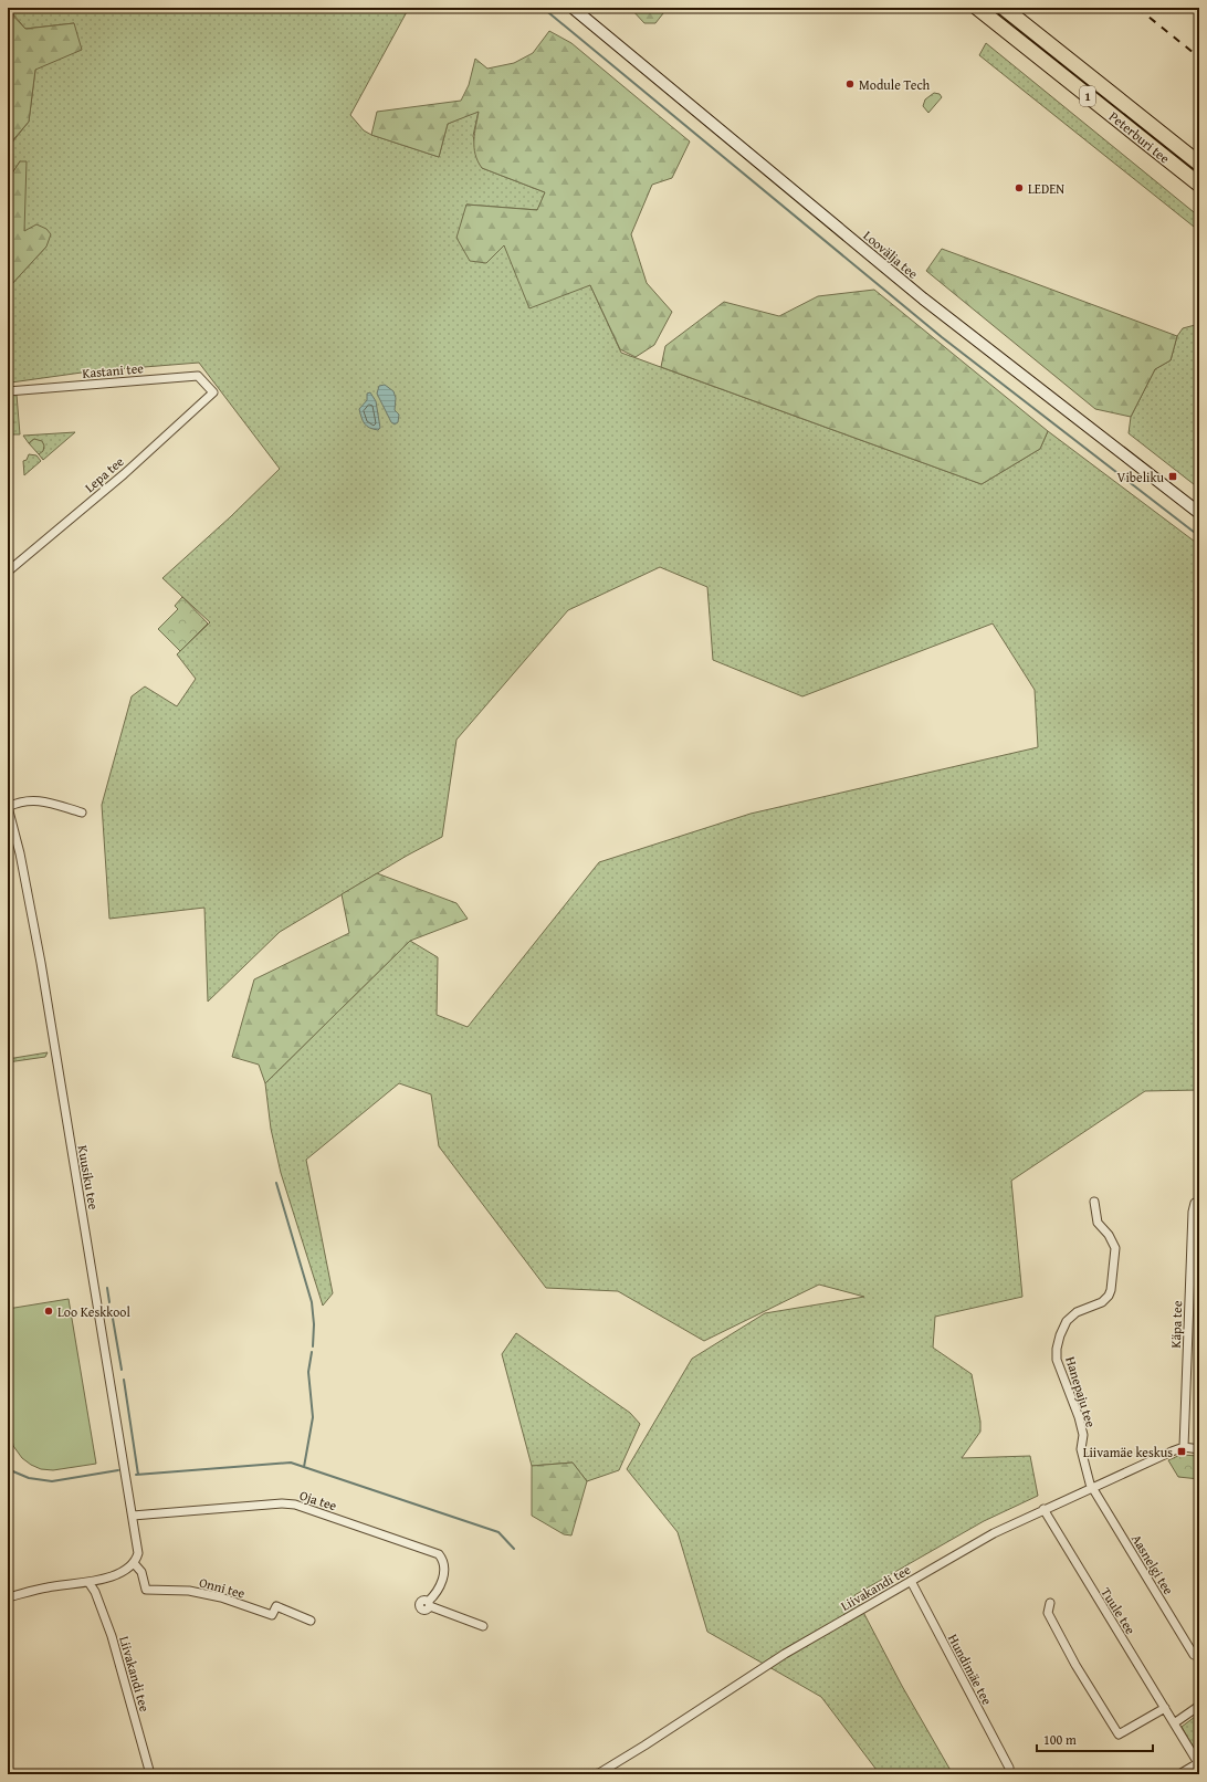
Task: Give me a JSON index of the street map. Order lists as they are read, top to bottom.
{
  "streets": {
    "highway": ["1", "Peterburi tee"],
    "street": [
      "Loovälja tee",
      "Kastani tee",
      "Lepa tee",
      "Kuusiku tee",
      "Käpa tee",
      "Hanepaju tee",
      "Oja tee",
      "Aasnelgi tee",
      "Onni tee",
      "Liivakandi tee",
      "Tuule tee",
      "Hundimäe tee"
    ]
  },
  "crossings": [
    ["Kastani tee", "Lepa tee"],
    ["Kuusiku tee", "Oja tee"],
    ["Kuusiku tee", "Onni tee"],
    ["Käpa tee", "Liivakandi tee"],
    ["Hanepaju tee", "Aasnelgi tee"],
    ["Hanepaju tee", "Liivakandi tee"],
    ["Aasnelgi tee", "Liivakandi tee"],
    ["Liivakandi tee", "Tuule tee"],
    ["Liivakandi tee", "Hundimäe tee"]
  ],
  "places": {
    "other": ["Module Tech", "LEDEN", "Loo Keskkool"],
    "transit": ["Vibeliku", "Liivamäe keskus"]
  },
  "scale_bar": "100 m"
}
